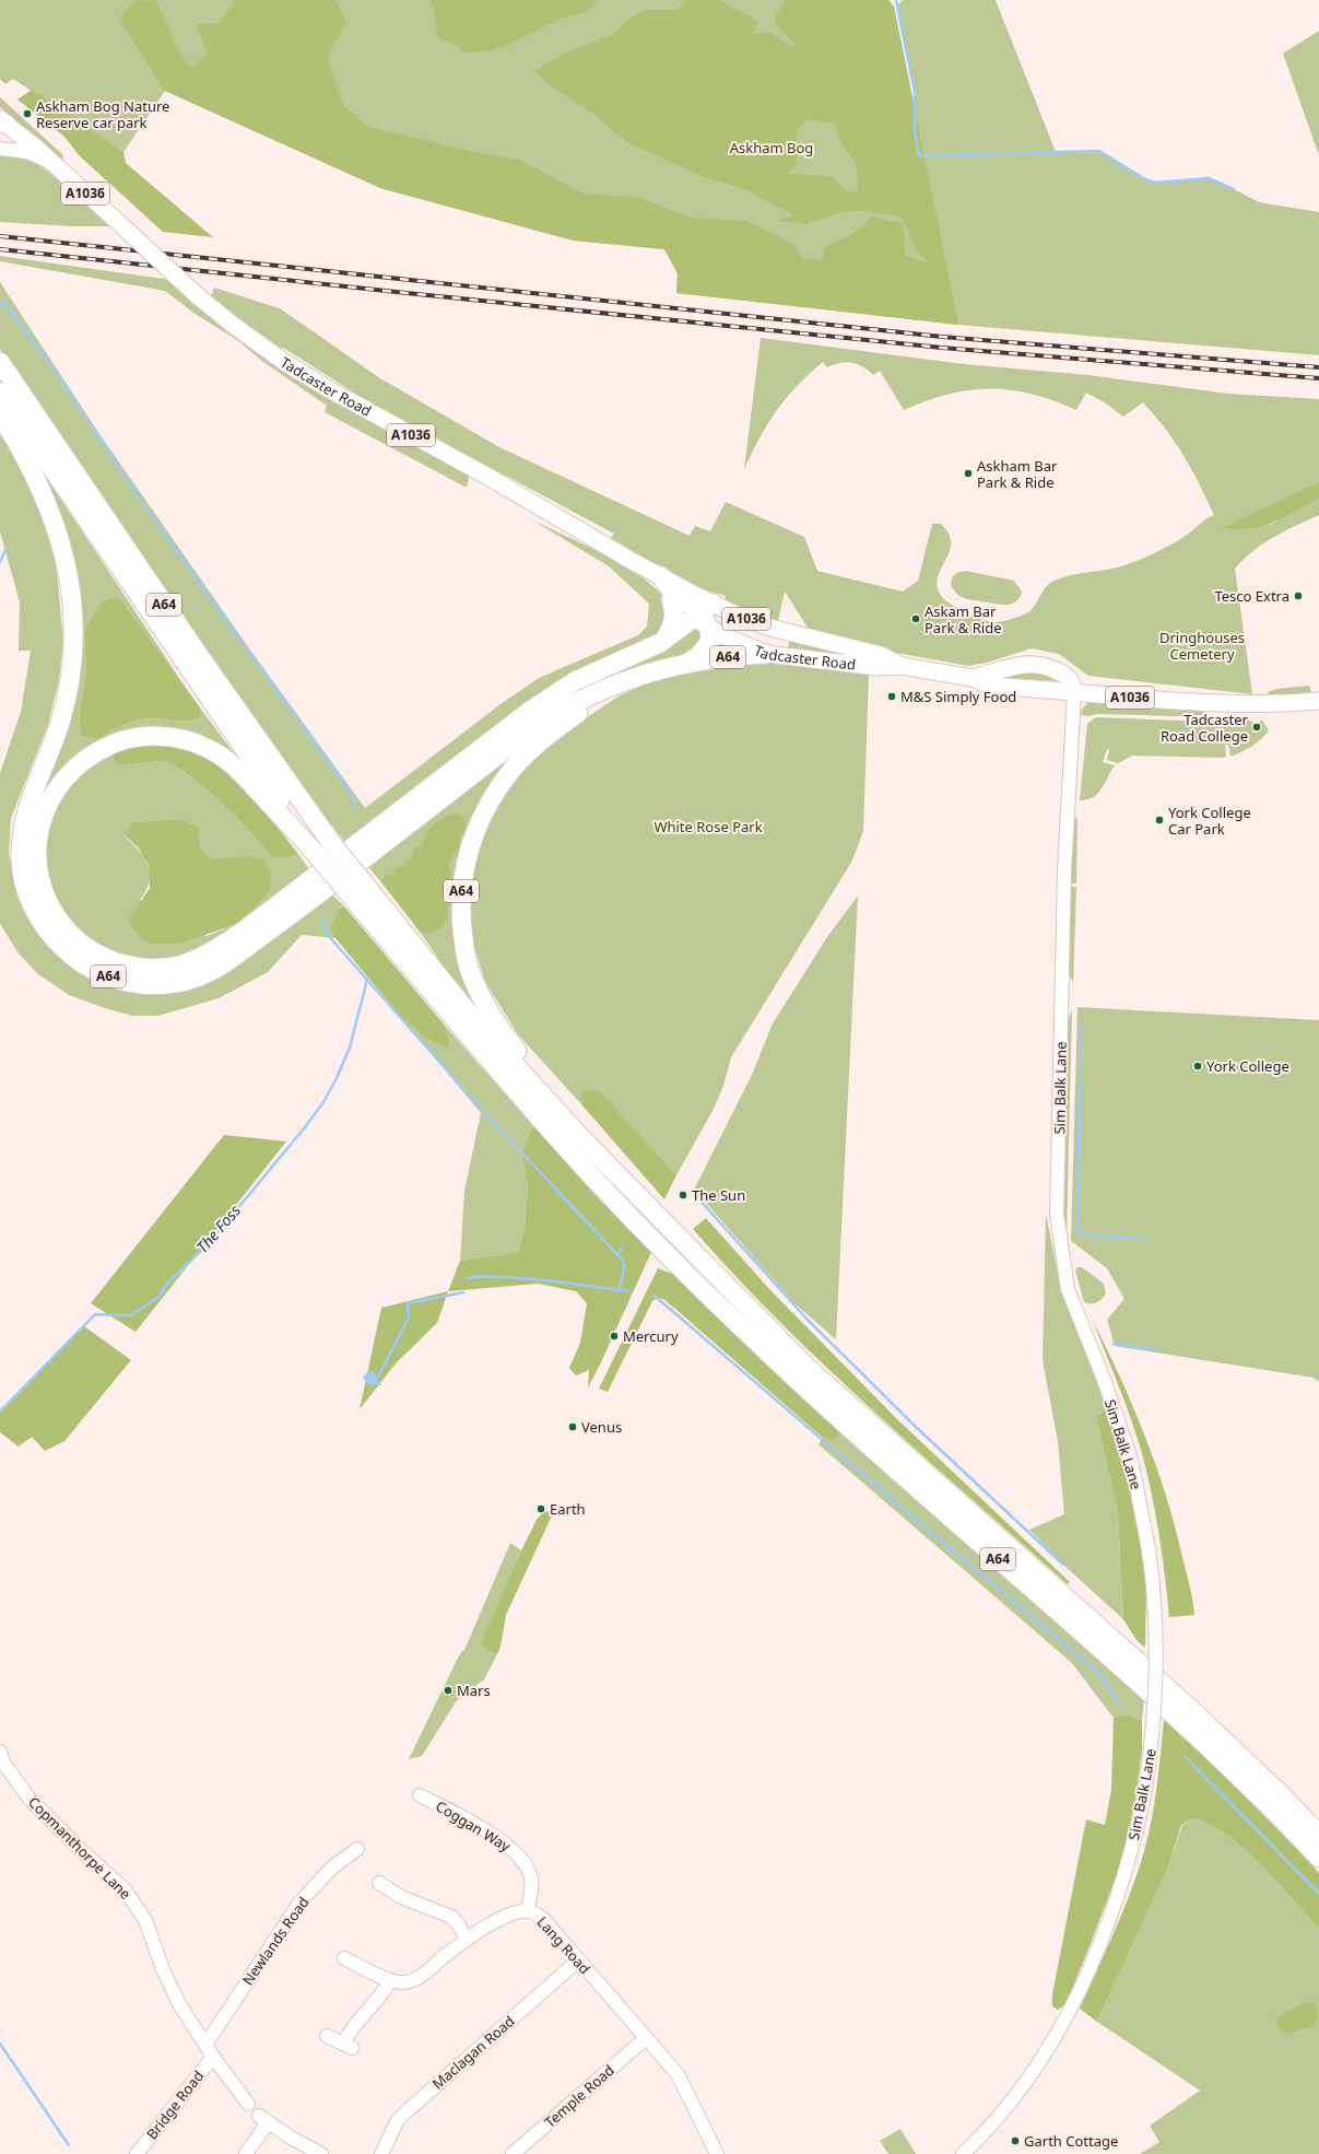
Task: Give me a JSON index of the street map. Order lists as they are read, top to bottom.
{
  "streets": {
    "highway": ["A64"],
    "main road": ["A1036", "Tadcaster Road"],
    "street": [
      "Sim Balk Lane",
      "Coggan Way",
      "Copmanthorpe Lane",
      "Newlands Road",
      "Lang Road",
      "Maclagan Road",
      "Temple Road",
      "Bridge Road"
    ]
  },
  "crossings": [
    ["A1036", "Tadcaster Road"],
    ["A1036", "Sim Balk Lane"],
    ["Tadcaster Road", "A64"],
    ["Tadcaster Road", "Sim Balk Lane"],
    ["Coggan Way", "Lang Road"],
    ["Copmanthorpe Lane", "Newlands Road"],
    ["Copmanthorpe Lane", "Bridge Road"],
    ["Lang Road", "Maclagan Road"],
    ["Lang Road", "Temple Road"]
  ],
  "water": ["The Foss"],
  "parks": ["Askham Bog", "Dringhouses Cemetery", "White Rose Park"],
  "places": [
    "Askham Bog Nature Reserve car park",
    "Askham Bar Park & Ride",
    "Tesco Extra",
    "Askam Bar Park & Ride",
    "M&S Simply Food",
    "Tadcaster Road College",
    "York College Car Park",
    "York College",
    "The Sun",
    "Mercury",
    "Venus",
    "Earth",
    "Mars",
    "Garth Cottage"
  ]
}
